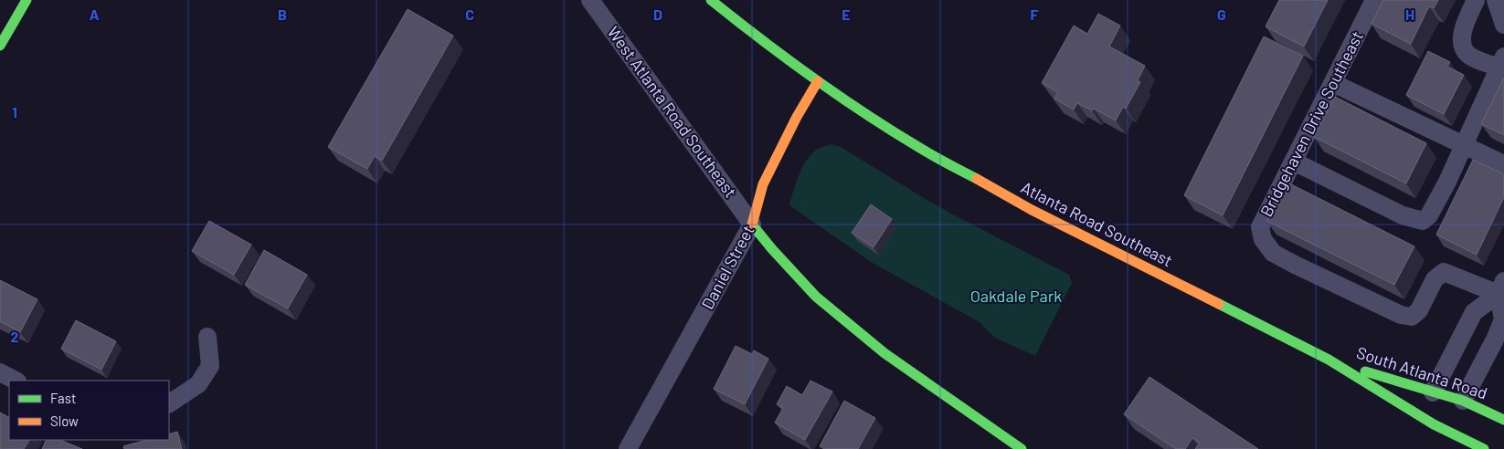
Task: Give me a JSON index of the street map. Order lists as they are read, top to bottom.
{
  "streets": {
    "main road": ["Atlanta Road Southeast", "Daniel Street", "South Atlanta Road"],
    "street": ["West Atlanta Road Southeast", "Bridgehaven Drive Southeast"]
  },
  "crossings": [
    ["West Atlanta Road Southeast", "Daniel Street"],
    ["Atlanta Road Southeast", "Daniel Street"],
    ["Atlanta Road Southeast", "South Atlanta Road"]
  ],
  "parks": ["Oakdale Park"],
  "legend": ["Fast", "Slow"],
  "grid": {
    "columns": [
      "A",
      "B",
      "C",
      "D",
      "E",
      "F",
      "G",
      "H"
    ],
    "rows": ["1", "2"]
  }
}
